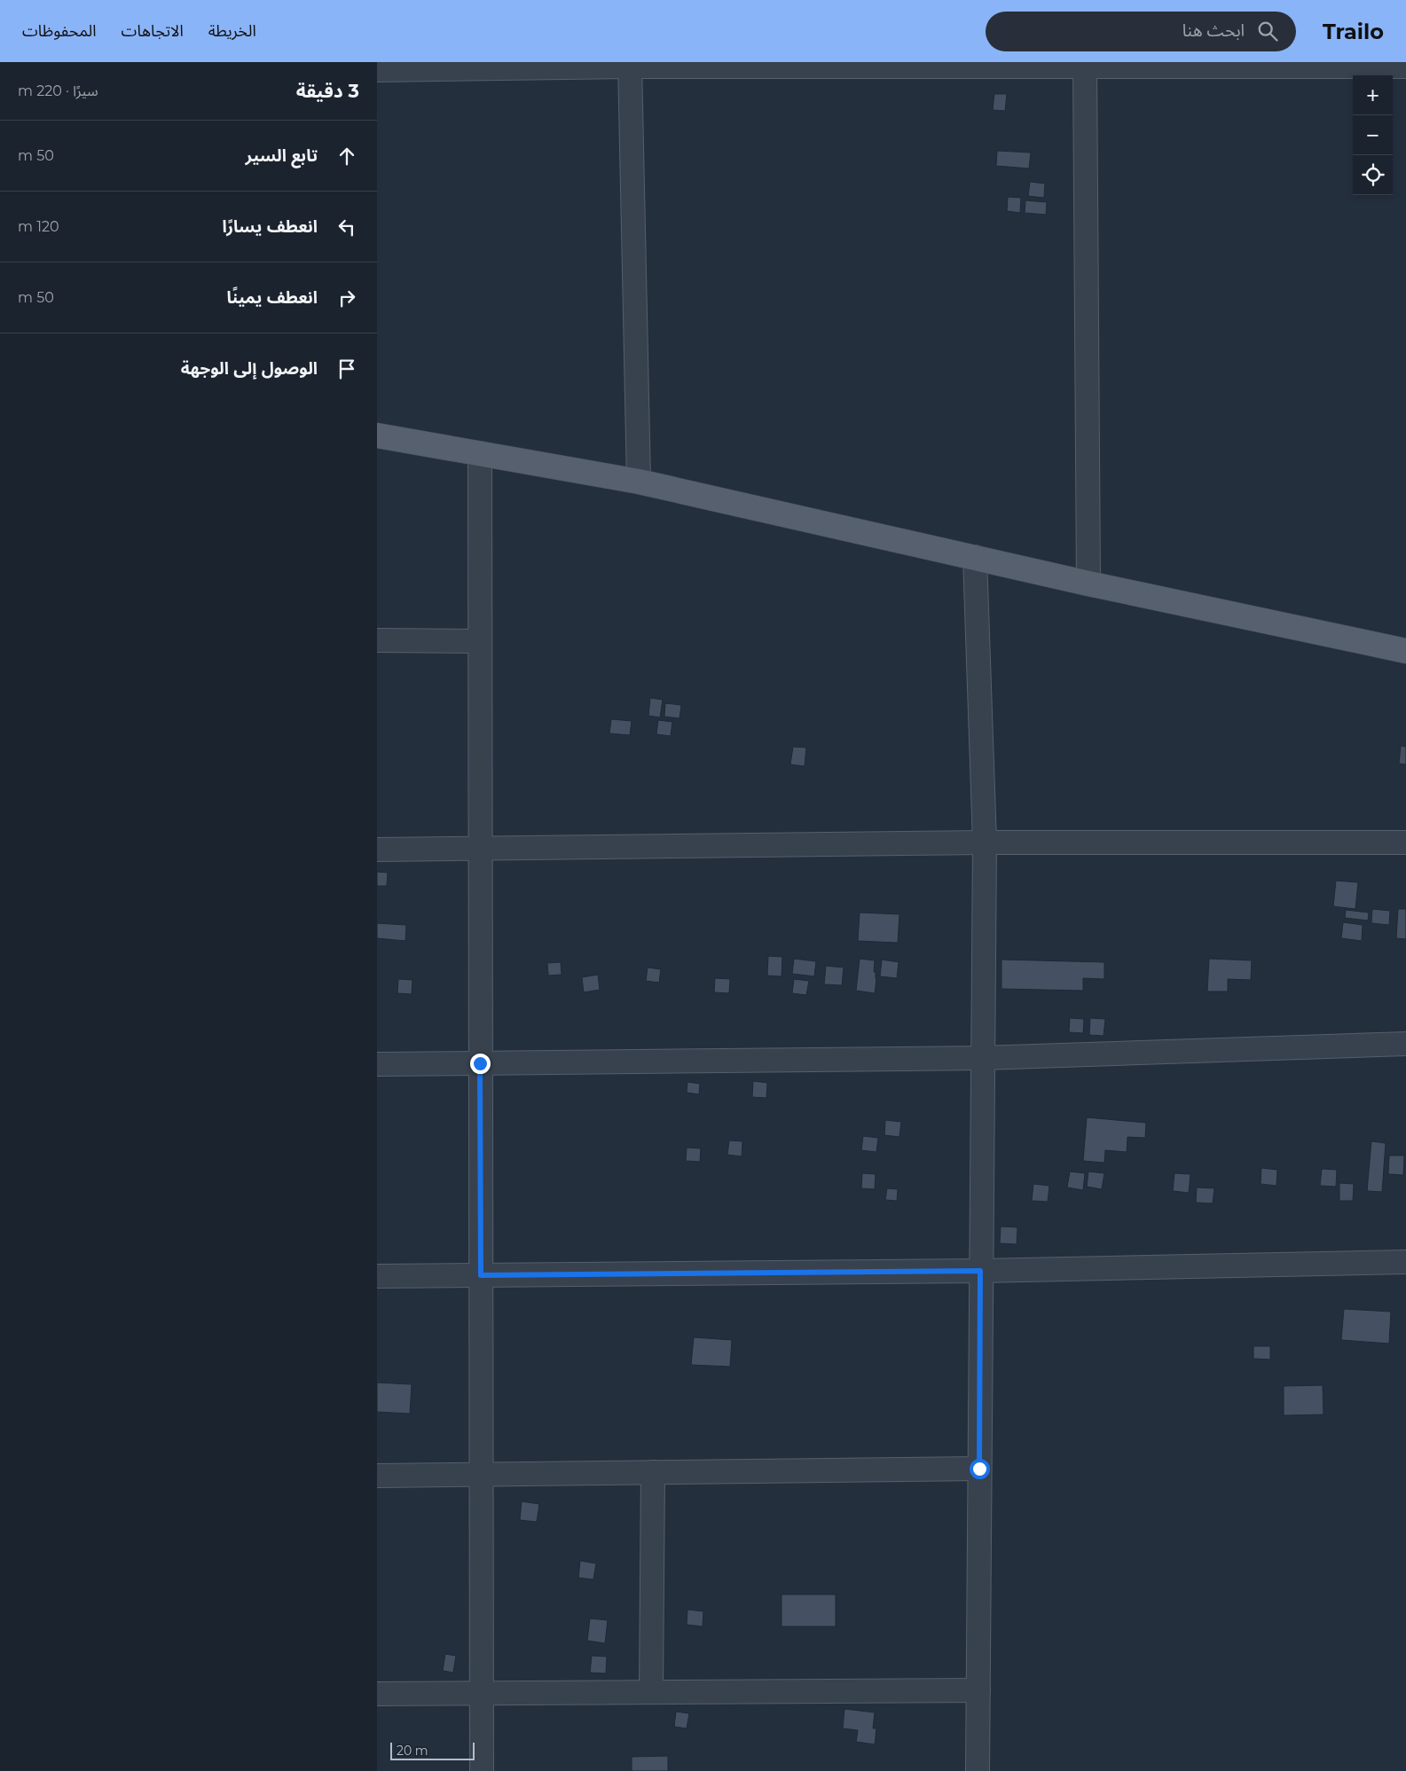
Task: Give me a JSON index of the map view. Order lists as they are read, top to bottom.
{
  "scale_bar": "20 m",
  "page": {
    "header": "Trailo",
    "search": "ابحث هنا",
    "nav": ["الخريطة", "الاتجاهات", "المحفوظات"],
    "heading": ["3 دقيقة", "سيرًا · 220 m"],
    "map_buttons": ["+", "−"],
    "list": [
      ["تابع السير", "50 m"],
      ["انعطف يسارًا", "120 m"],
      ["انعطف يمينًا", "50 m"],
      "الوصول إلى الوجهة"
    ],
    "scale": "20 m"
  }
}
